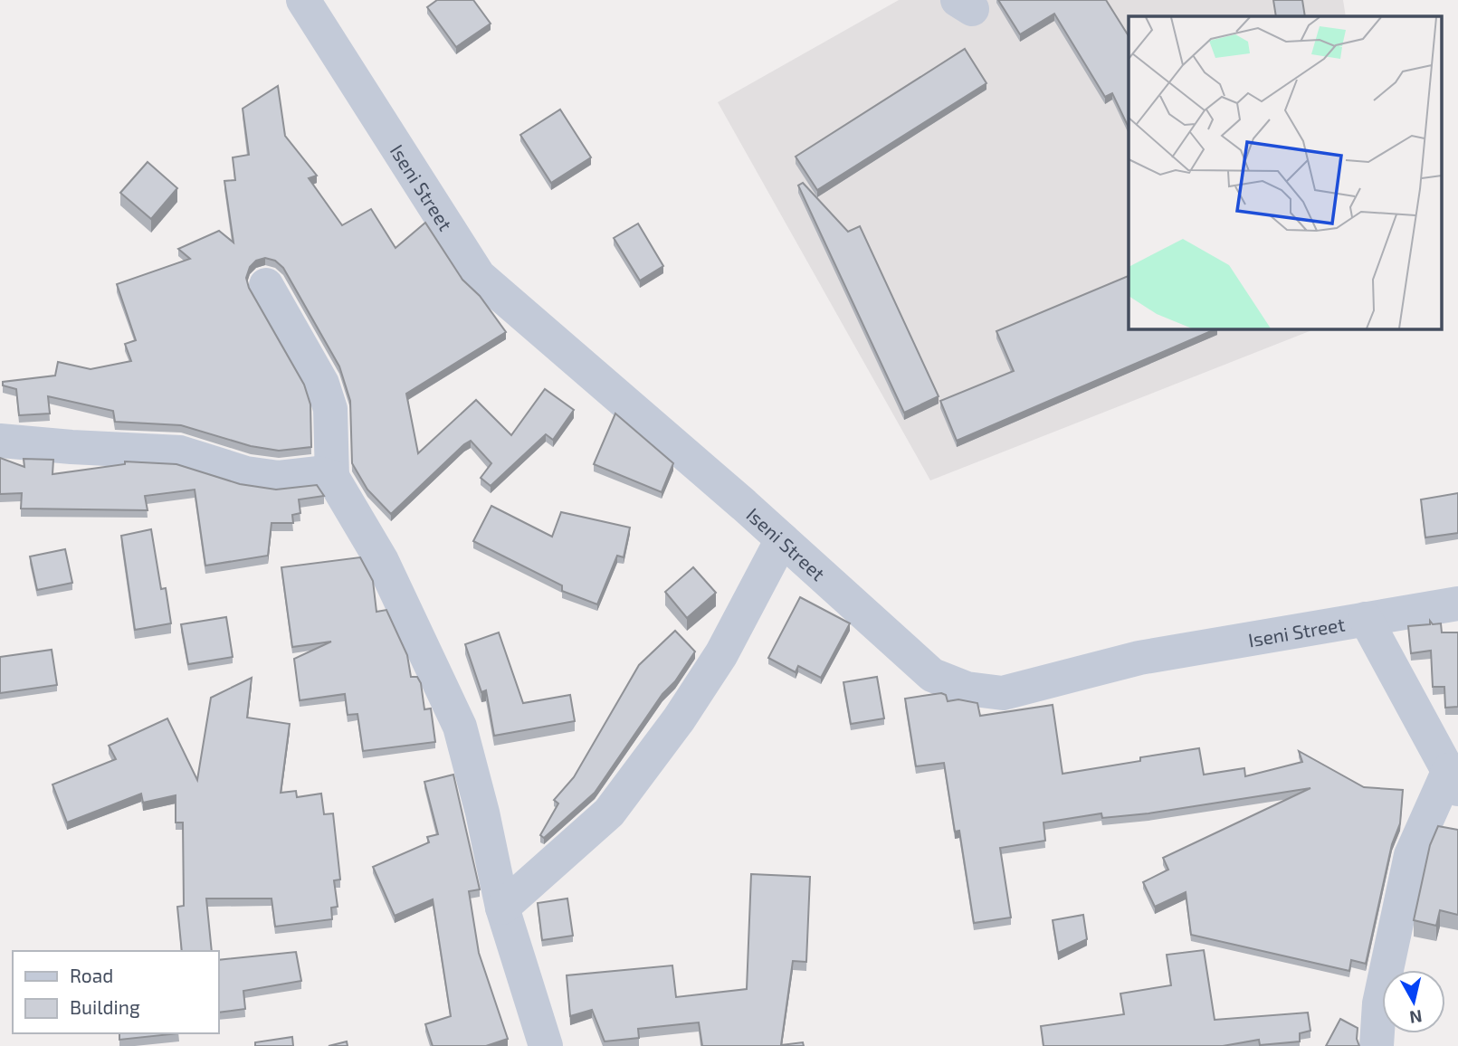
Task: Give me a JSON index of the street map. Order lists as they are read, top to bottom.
{
  "streets": {
    "street": ["Iseni Street"]
  },
  "legend": ["Road", "Building"],
  "north": "bottom"
}
